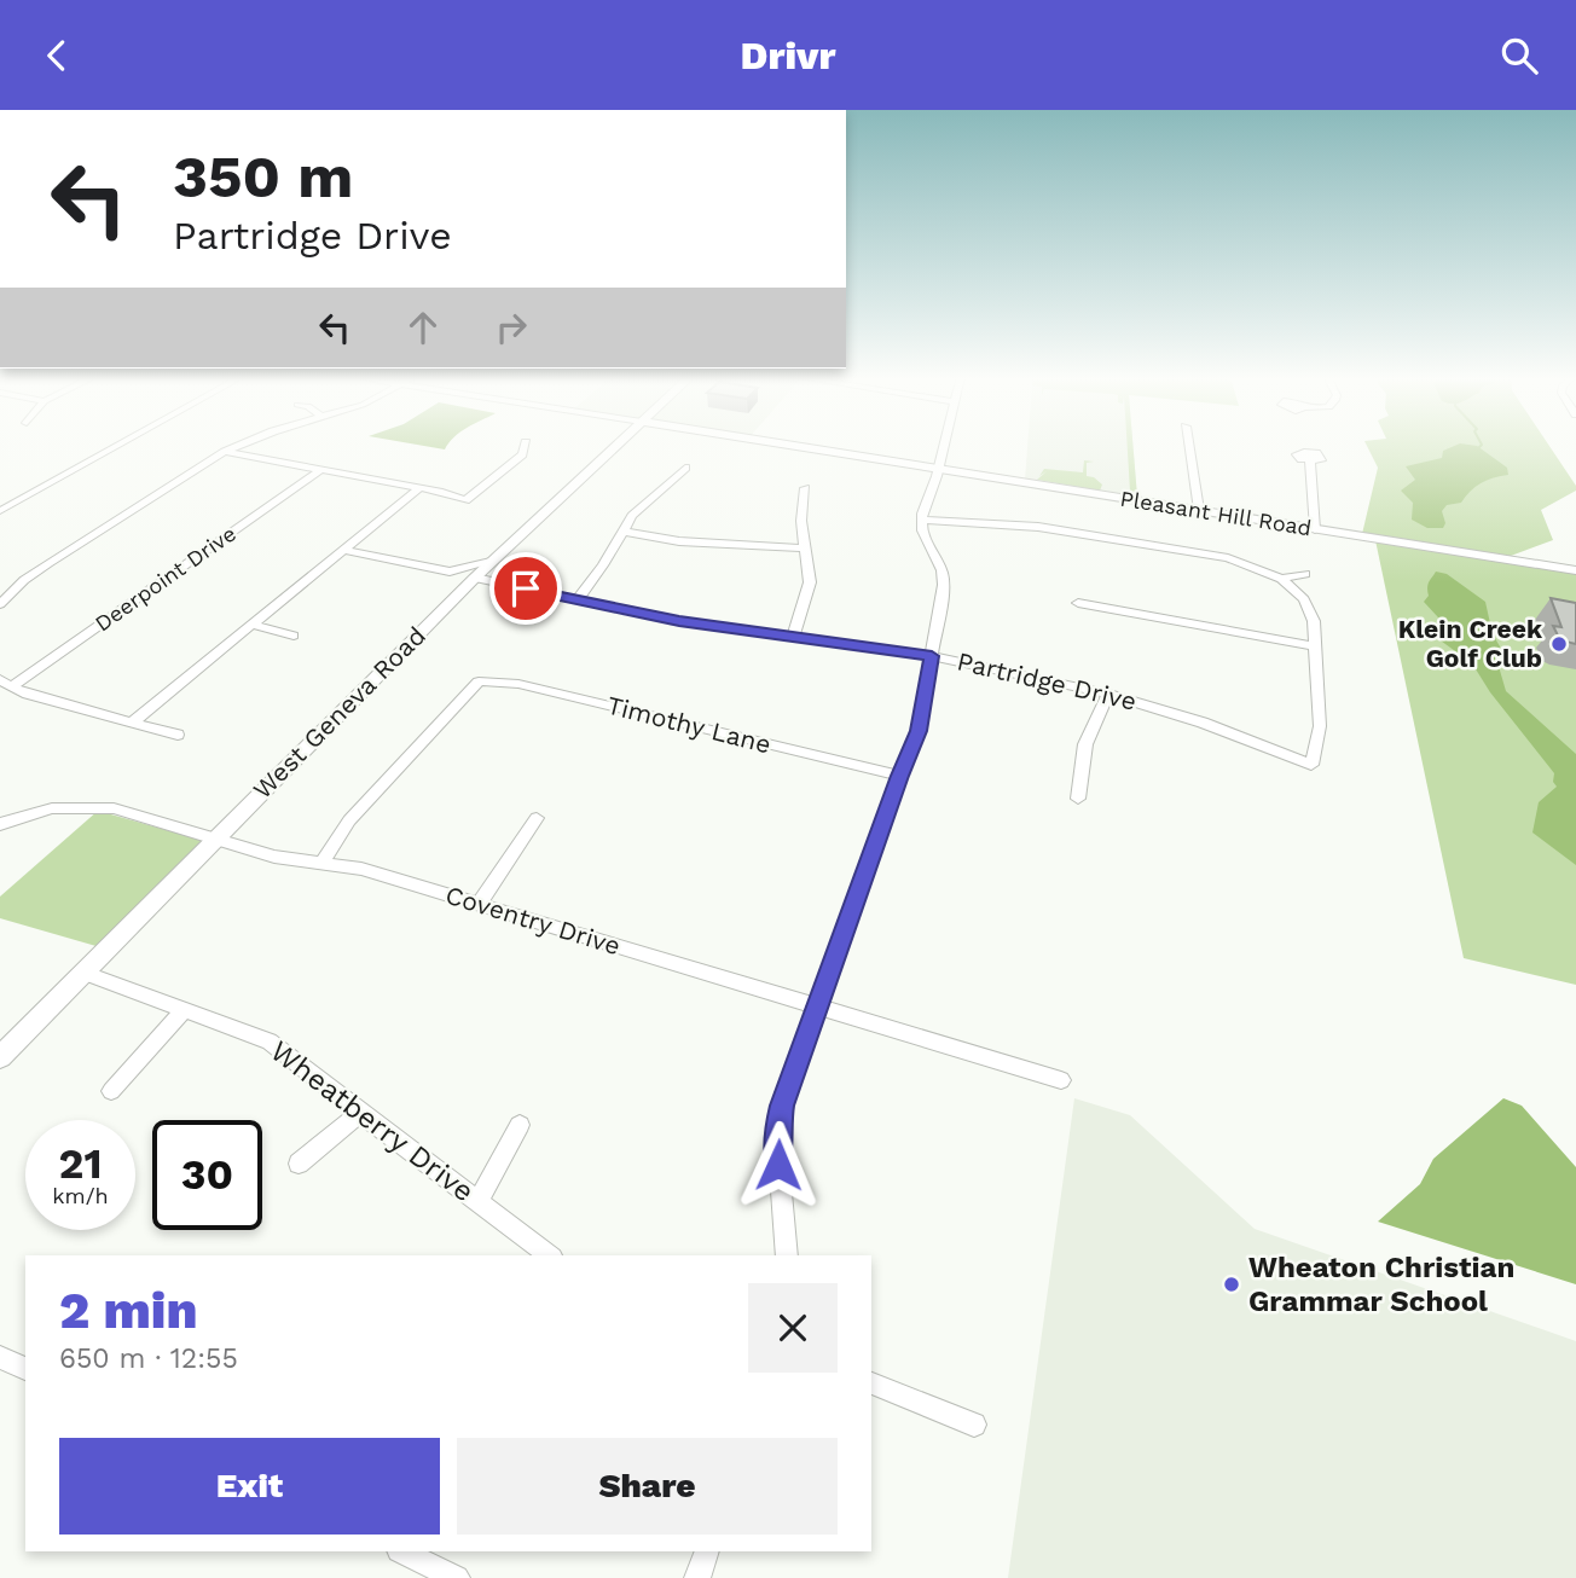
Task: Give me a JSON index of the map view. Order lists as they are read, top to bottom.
{
  "streets": {
    "main road": ["Pleasant Hill Road", "West Geneva Road"],
    "street": [
      "Deerpoint Drive",
      "Partridge Drive",
      "Timothy Lane",
      "Coventry Drive",
      "Wheatberry Drive"
    ]
  },
  "crossings": [
    ["Partridge Drive", "West Geneva Road"],
    ["West Geneva Road", "Coventry Drive"],
    ["West Geneva Road", "Wheatberry Drive"],
    ["Timothy Lane", "Coventry Drive"]
  ],
  "places": ["Klein Creek Golf Club", "Wheaton Christian Grammar School"],
  "page": {
    "header": "Drivr",
    "turn": ["350 m", "Partridge Drive"],
    "speed": "21 km/h",
    "limit": "30",
    "heading": ["2 min", "650 m · 12:55"],
    "buttons": ["Exit", "Share"]
  }
}
